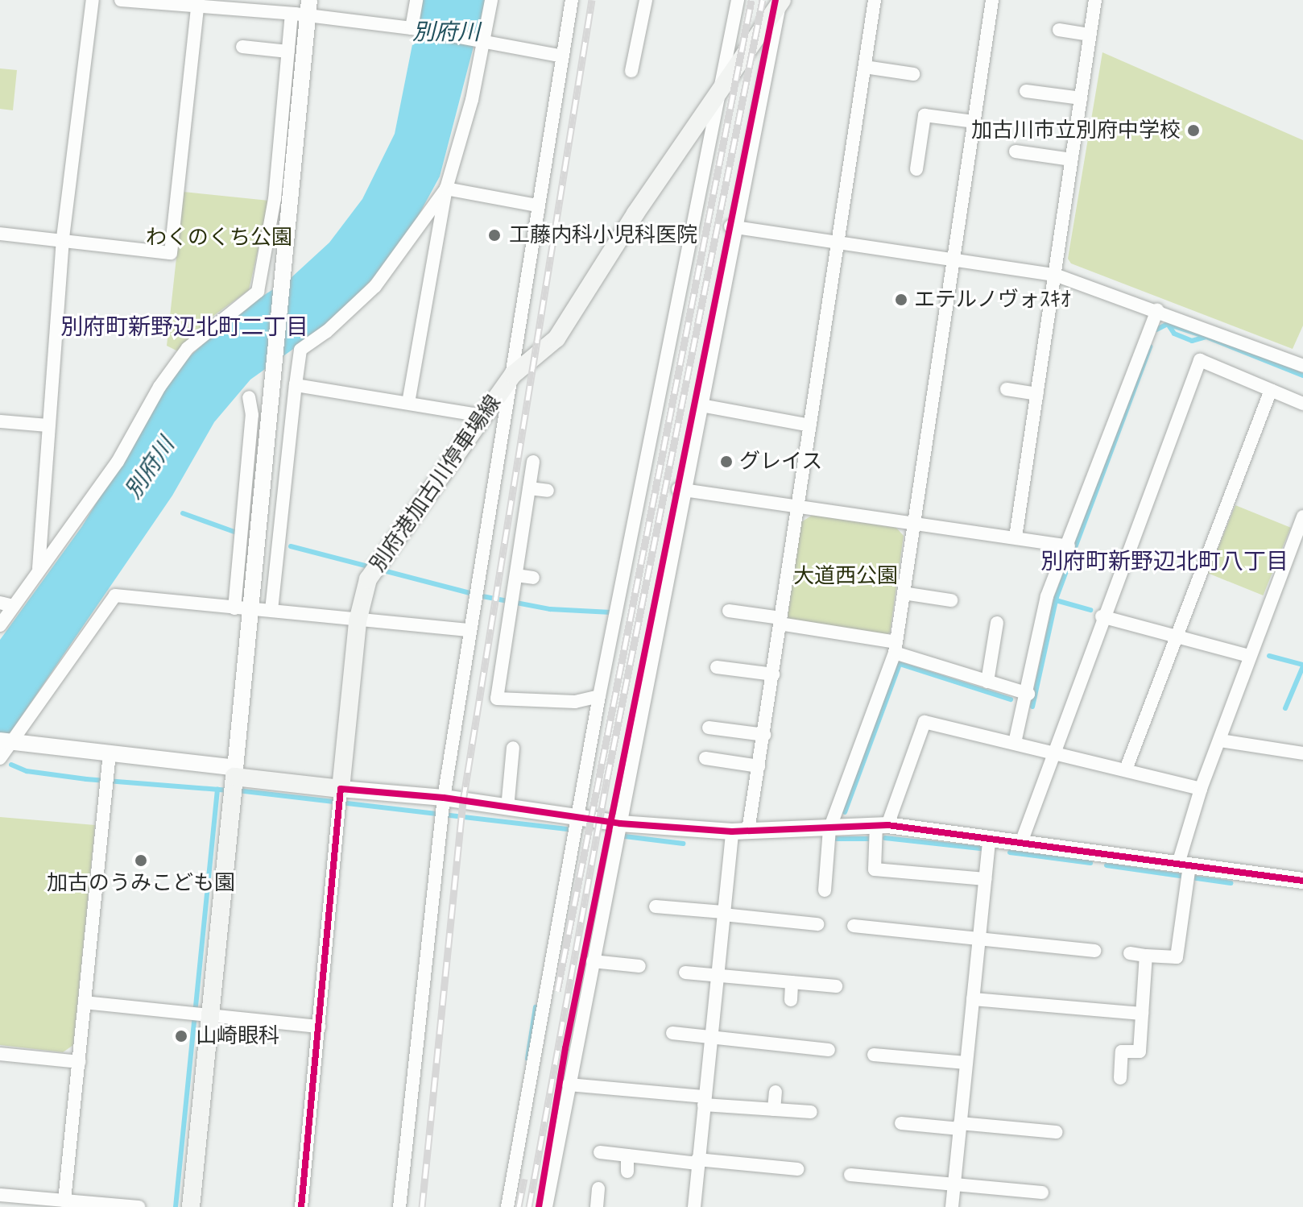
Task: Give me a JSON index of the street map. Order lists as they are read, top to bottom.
{
  "streets": {
    "main road": ["別府港加古川停車場線"]
  },
  "districts": ["別府町新野辺北町二丁目", "別府町新野辺北町八丁目"],
  "water": ["別府川"],
  "parks": ["わくのくち公園", "大道西公園"],
  "places": [
    "加古川市立別府中学校",
    "工藤内科小児科医院",
    "エテルノヴォｽｷｵ",
    "グレイス",
    "加古のうみこども園",
    "山崎眼科"
  ]
}
